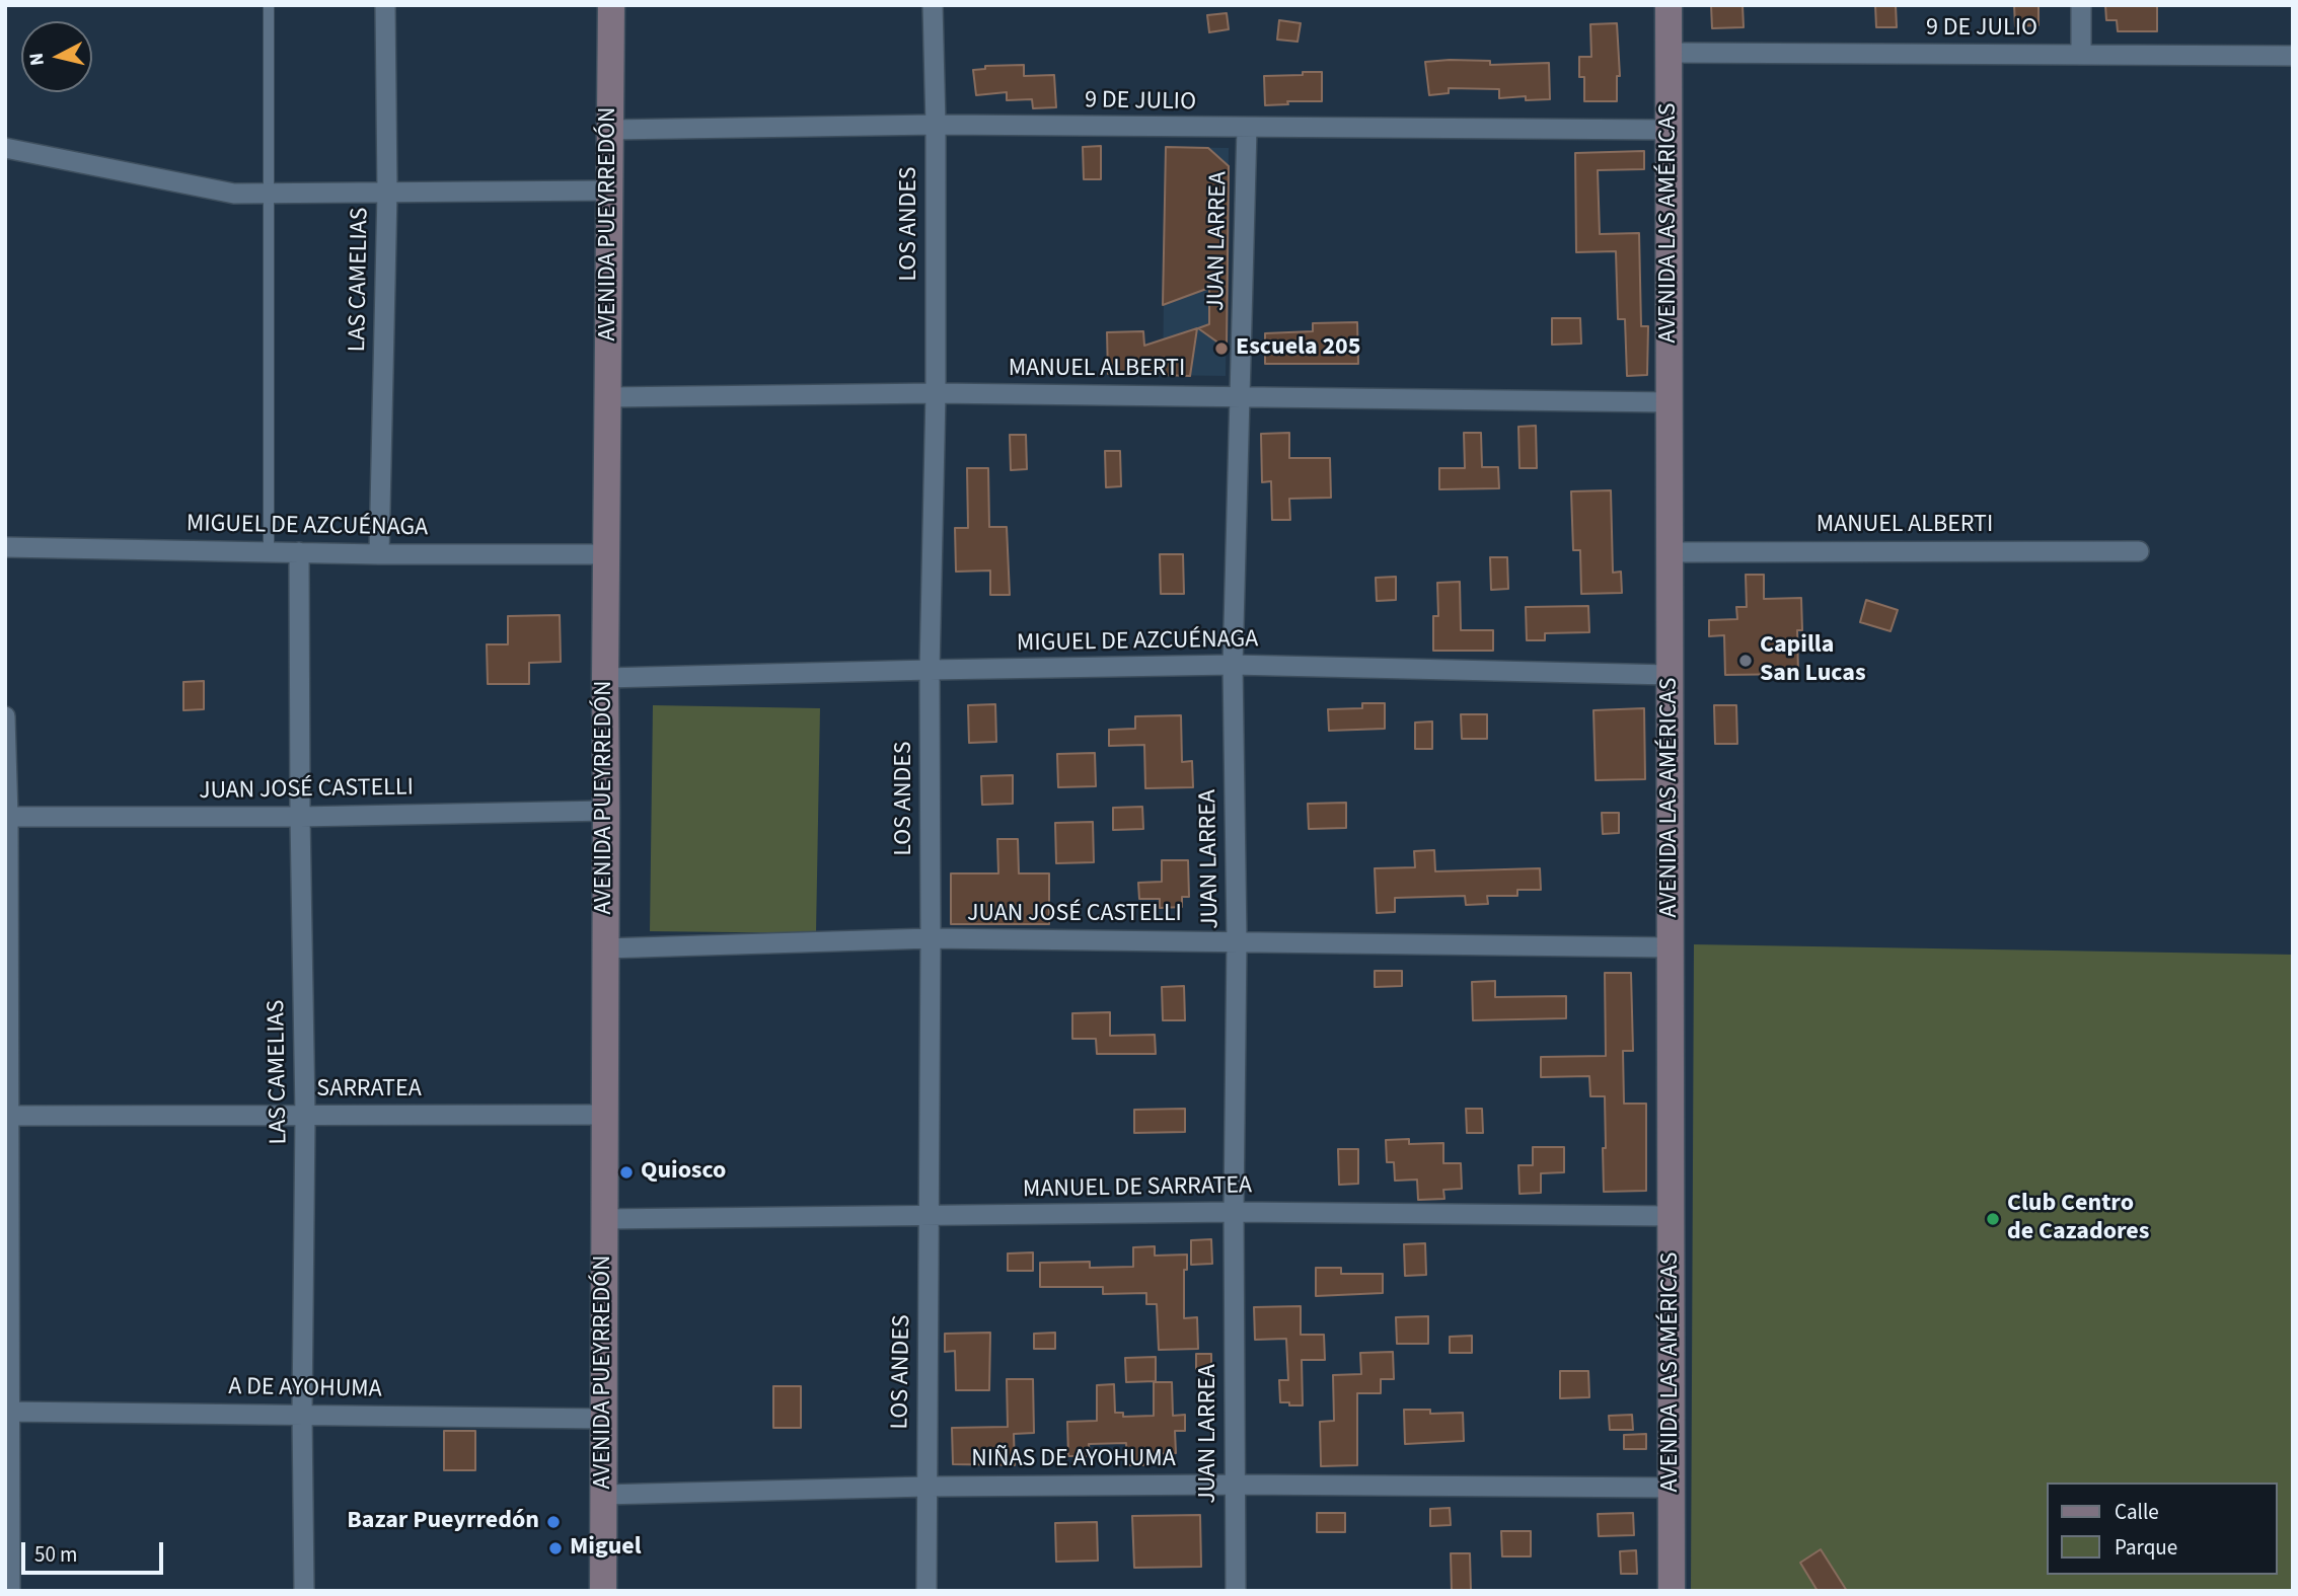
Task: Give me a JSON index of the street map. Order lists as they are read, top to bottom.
{
  "streets": {
    "main road": ["AVENIDA LAS AMÉRICAS", "AVENIDA PUEYRREDÓN"],
    "street": [
      "9 DE JULIO",
      "LOS ANDES",
      "JUAN LARREA",
      "LAS CAMELIAS",
      "MANUEL ALBERTI",
      "MIGUEL DE AZCUÉNAGA",
      "JUAN JOSÉ CASTELLI",
      "SARRATEA",
      "MANUEL DE SARRATEA",
      "A DE AYOHUMA",
      "NIÑAS DE AYOHUMA"
    ]
  },
  "crossings": [
    ["9 DE JULIO", "AVENIDA LAS AMÉRICAS"],
    ["9 DE JULIO", "AVENIDA PUEYRREDÓN"],
    ["9 DE JULIO", "LOS ANDES"],
    ["9 DE JULIO", "JUAN LARREA"],
    ["AVENIDA LAS AMÉRICAS", "MANUEL ALBERTI"],
    ["AVENIDA LAS AMÉRICAS", "MIGUEL DE AZCUÉNAGA"],
    ["AVENIDA LAS AMÉRICAS", "JUAN JOSÉ CASTELLI"],
    ["AVENIDA LAS AMÉRICAS", "MANUEL DE SARRATEA"],
    ["AVENIDA LAS AMÉRICAS", "NIÑAS DE AYOHUMA"],
    ["AVENIDA PUEYRREDÓN", "MANUEL ALBERTI"],
    ["AVENIDA PUEYRREDÓN", "MIGUEL DE AZCUÉNAGA"],
    ["AVENIDA PUEYRREDÓN", "JUAN JOSÉ CASTELLI"],
    ["AVENIDA PUEYRREDÓN", "SARRATEA"],
    ["AVENIDA PUEYRREDÓN", "MANUEL DE SARRATEA"],
    ["AVENIDA PUEYRREDÓN", "A DE AYOHUMA"],
    ["AVENIDA PUEYRREDÓN", "NIÑAS DE AYOHUMA"],
    ["LOS ANDES", "MANUEL ALBERTI"],
    ["LOS ANDES", "MIGUEL DE AZCUÉNAGA"],
    ["LOS ANDES", "JUAN JOSÉ CASTELLI"],
    ["LOS ANDES", "MANUEL DE SARRATEA"],
    ["LOS ANDES", "NIÑAS DE AYOHUMA"],
    ["JUAN LARREA", "MANUEL ALBERTI"],
    ["JUAN LARREA", "MIGUEL DE AZCUÉNAGA"],
    ["JUAN LARREA", "JUAN JOSÉ CASTELLI"],
    ["JUAN LARREA", "MANUEL DE SARRATEA"],
    ["JUAN LARREA", "NIÑAS DE AYOHUMA"],
    ["LAS CAMELIAS", "MIGUEL DE AZCUÉNAGA"],
    ["LAS CAMELIAS", "JUAN JOSÉ CASTELLI"],
    ["LAS CAMELIAS", "SARRATEA"],
    ["LAS CAMELIAS", "A DE AYOHUMA"]
  ],
  "places": [
    "Escuela 205",
    "Capilla San Lucas",
    "Quiosco",
    "Club Centro de Cazadores",
    "Bazar Pueyrredón",
    "Miguel"
  ],
  "legend": ["Calle", "Parque"],
  "scale_bar": "50 m",
  "north": "left"
}
